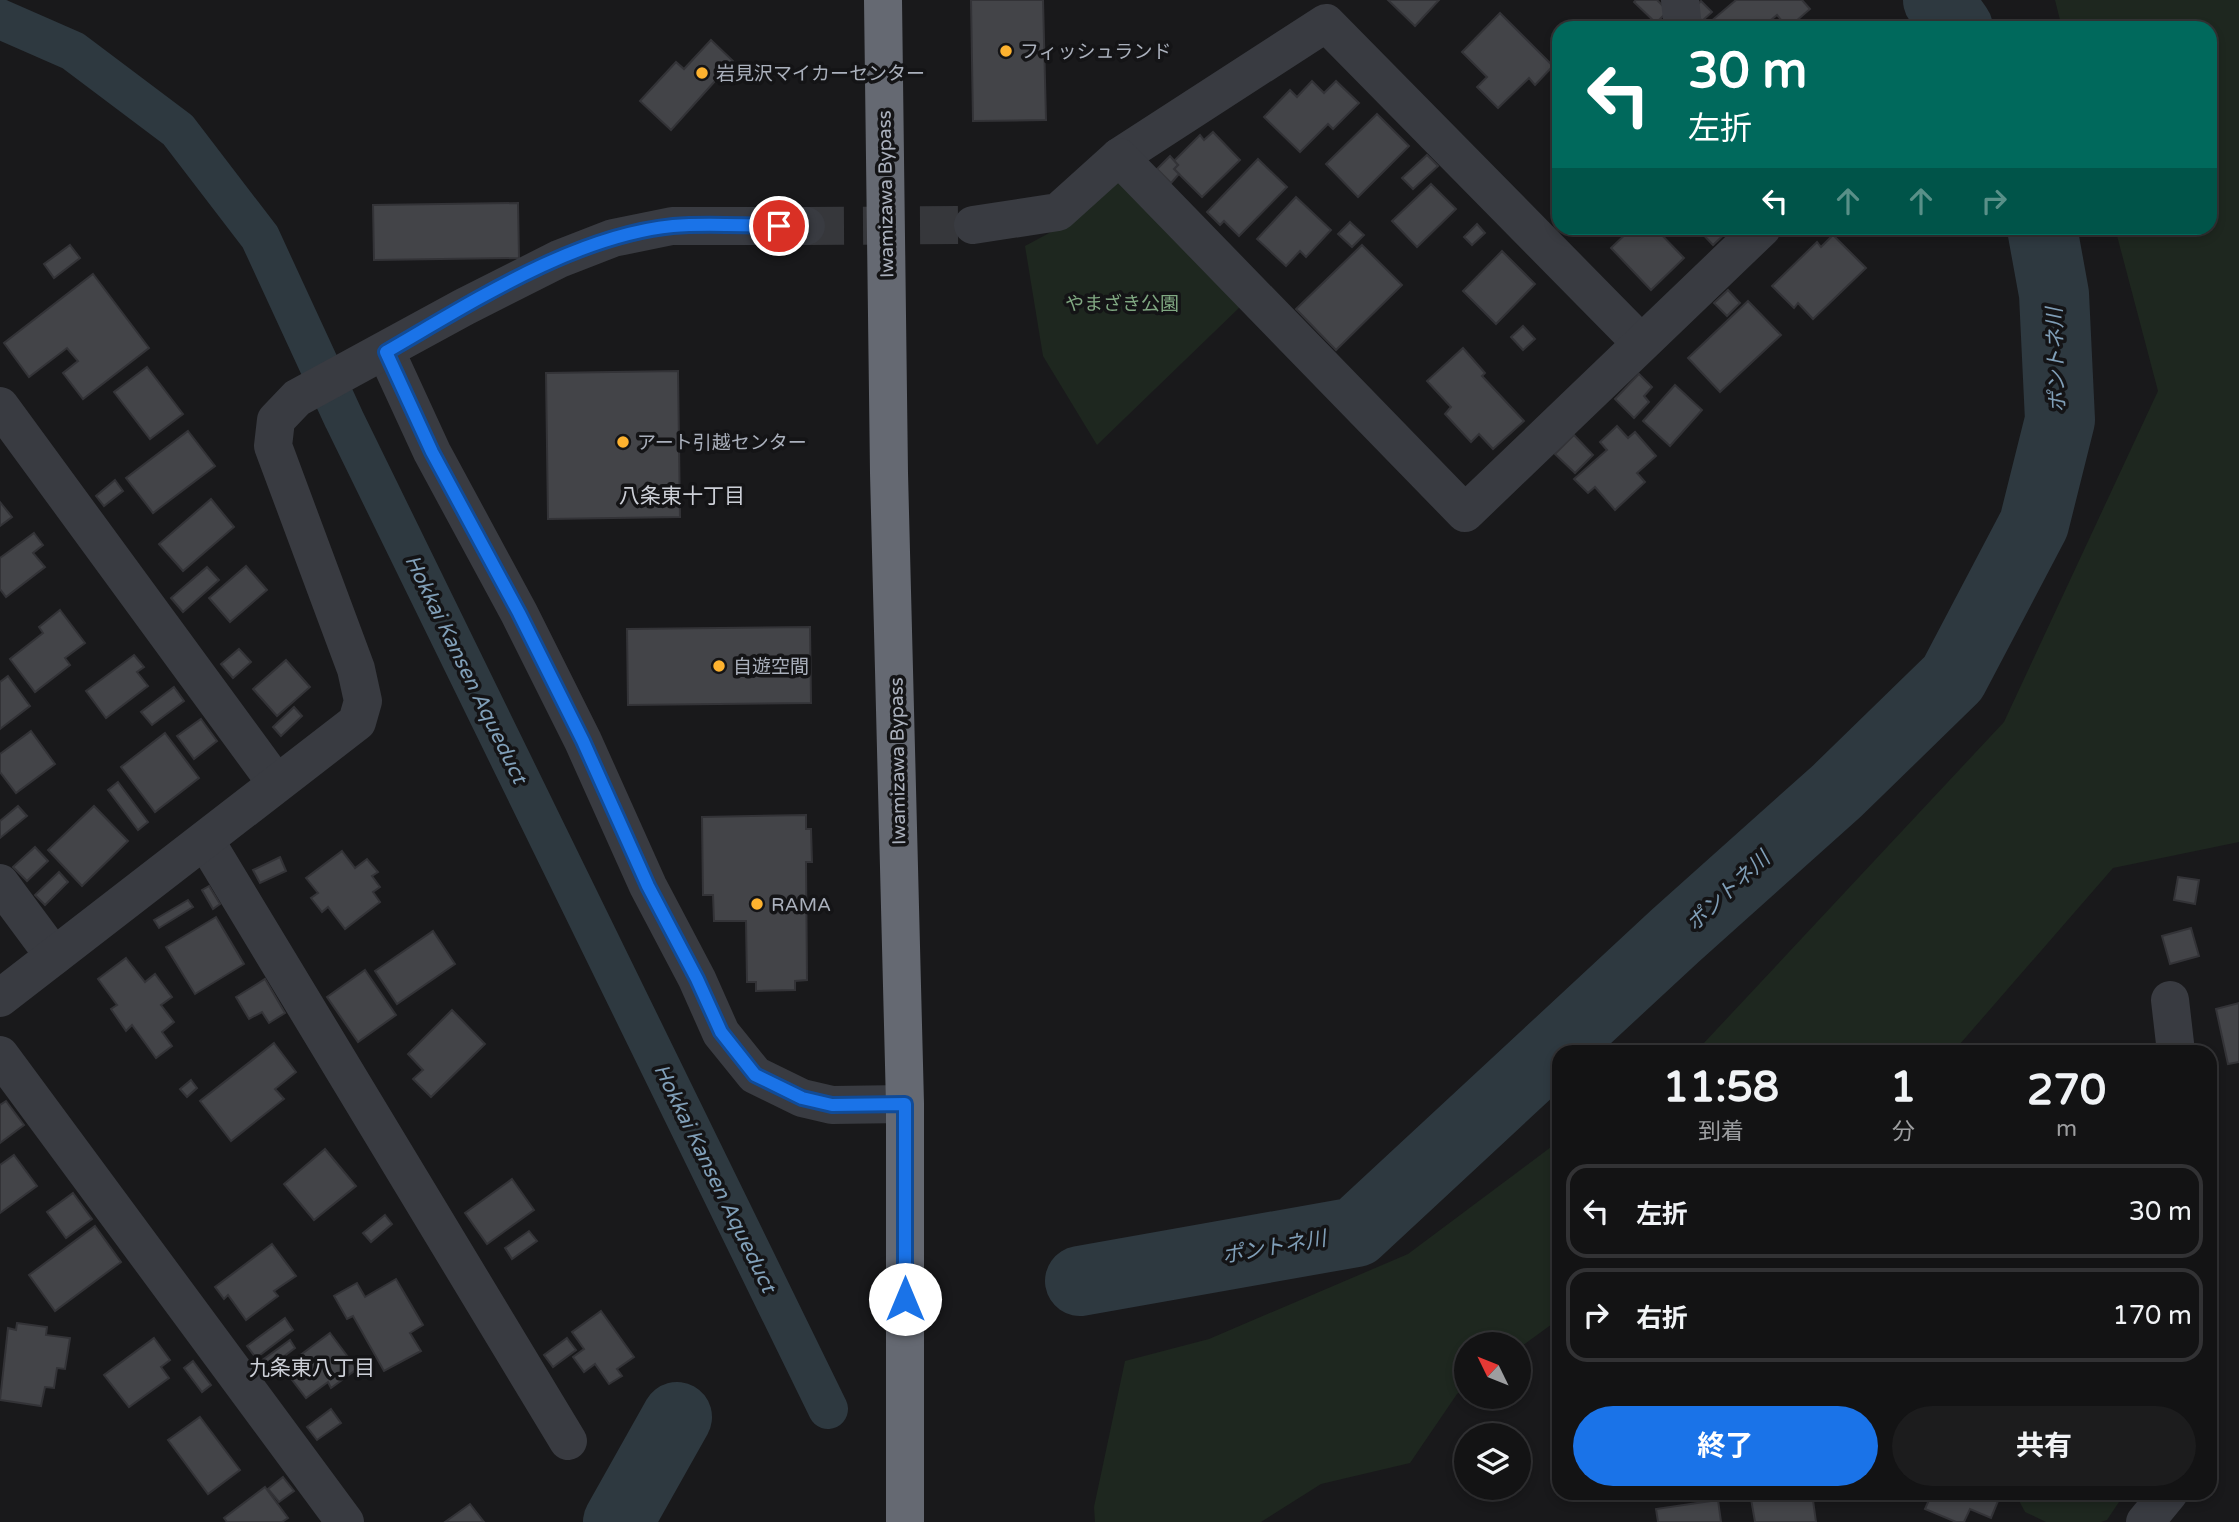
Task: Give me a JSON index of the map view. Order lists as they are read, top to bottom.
{
  "streets": {
    "highway": ["Iwamizawa Bypass"]
  },
  "districts": ["八条東十丁目", "九条東八丁目"],
  "water": ["ポントネ川", "Hokkai Kansen Aqueduct"],
  "parks": ["やまざき公園"],
  "places": [
    "フィッシュランド",
    "岩見沢マイカーセンター",
    "アート引越センター",
    "自遊空間",
    "RAMA"
  ],
  "north": "top left",
  "page": {
    "turn": ["30 m", "左折"],
    "eta": [
      "11:58",
      "到着",
      "1",
      "分",
      "270",
      "m"
    ],
    "list": [
      {
        "name": "左折",
        "value": "30 m"
      },
      {
        "name": "右折",
        "value": "170 m"
      }
    ],
    "buttons": ["終了", "共有"]
  }
}
